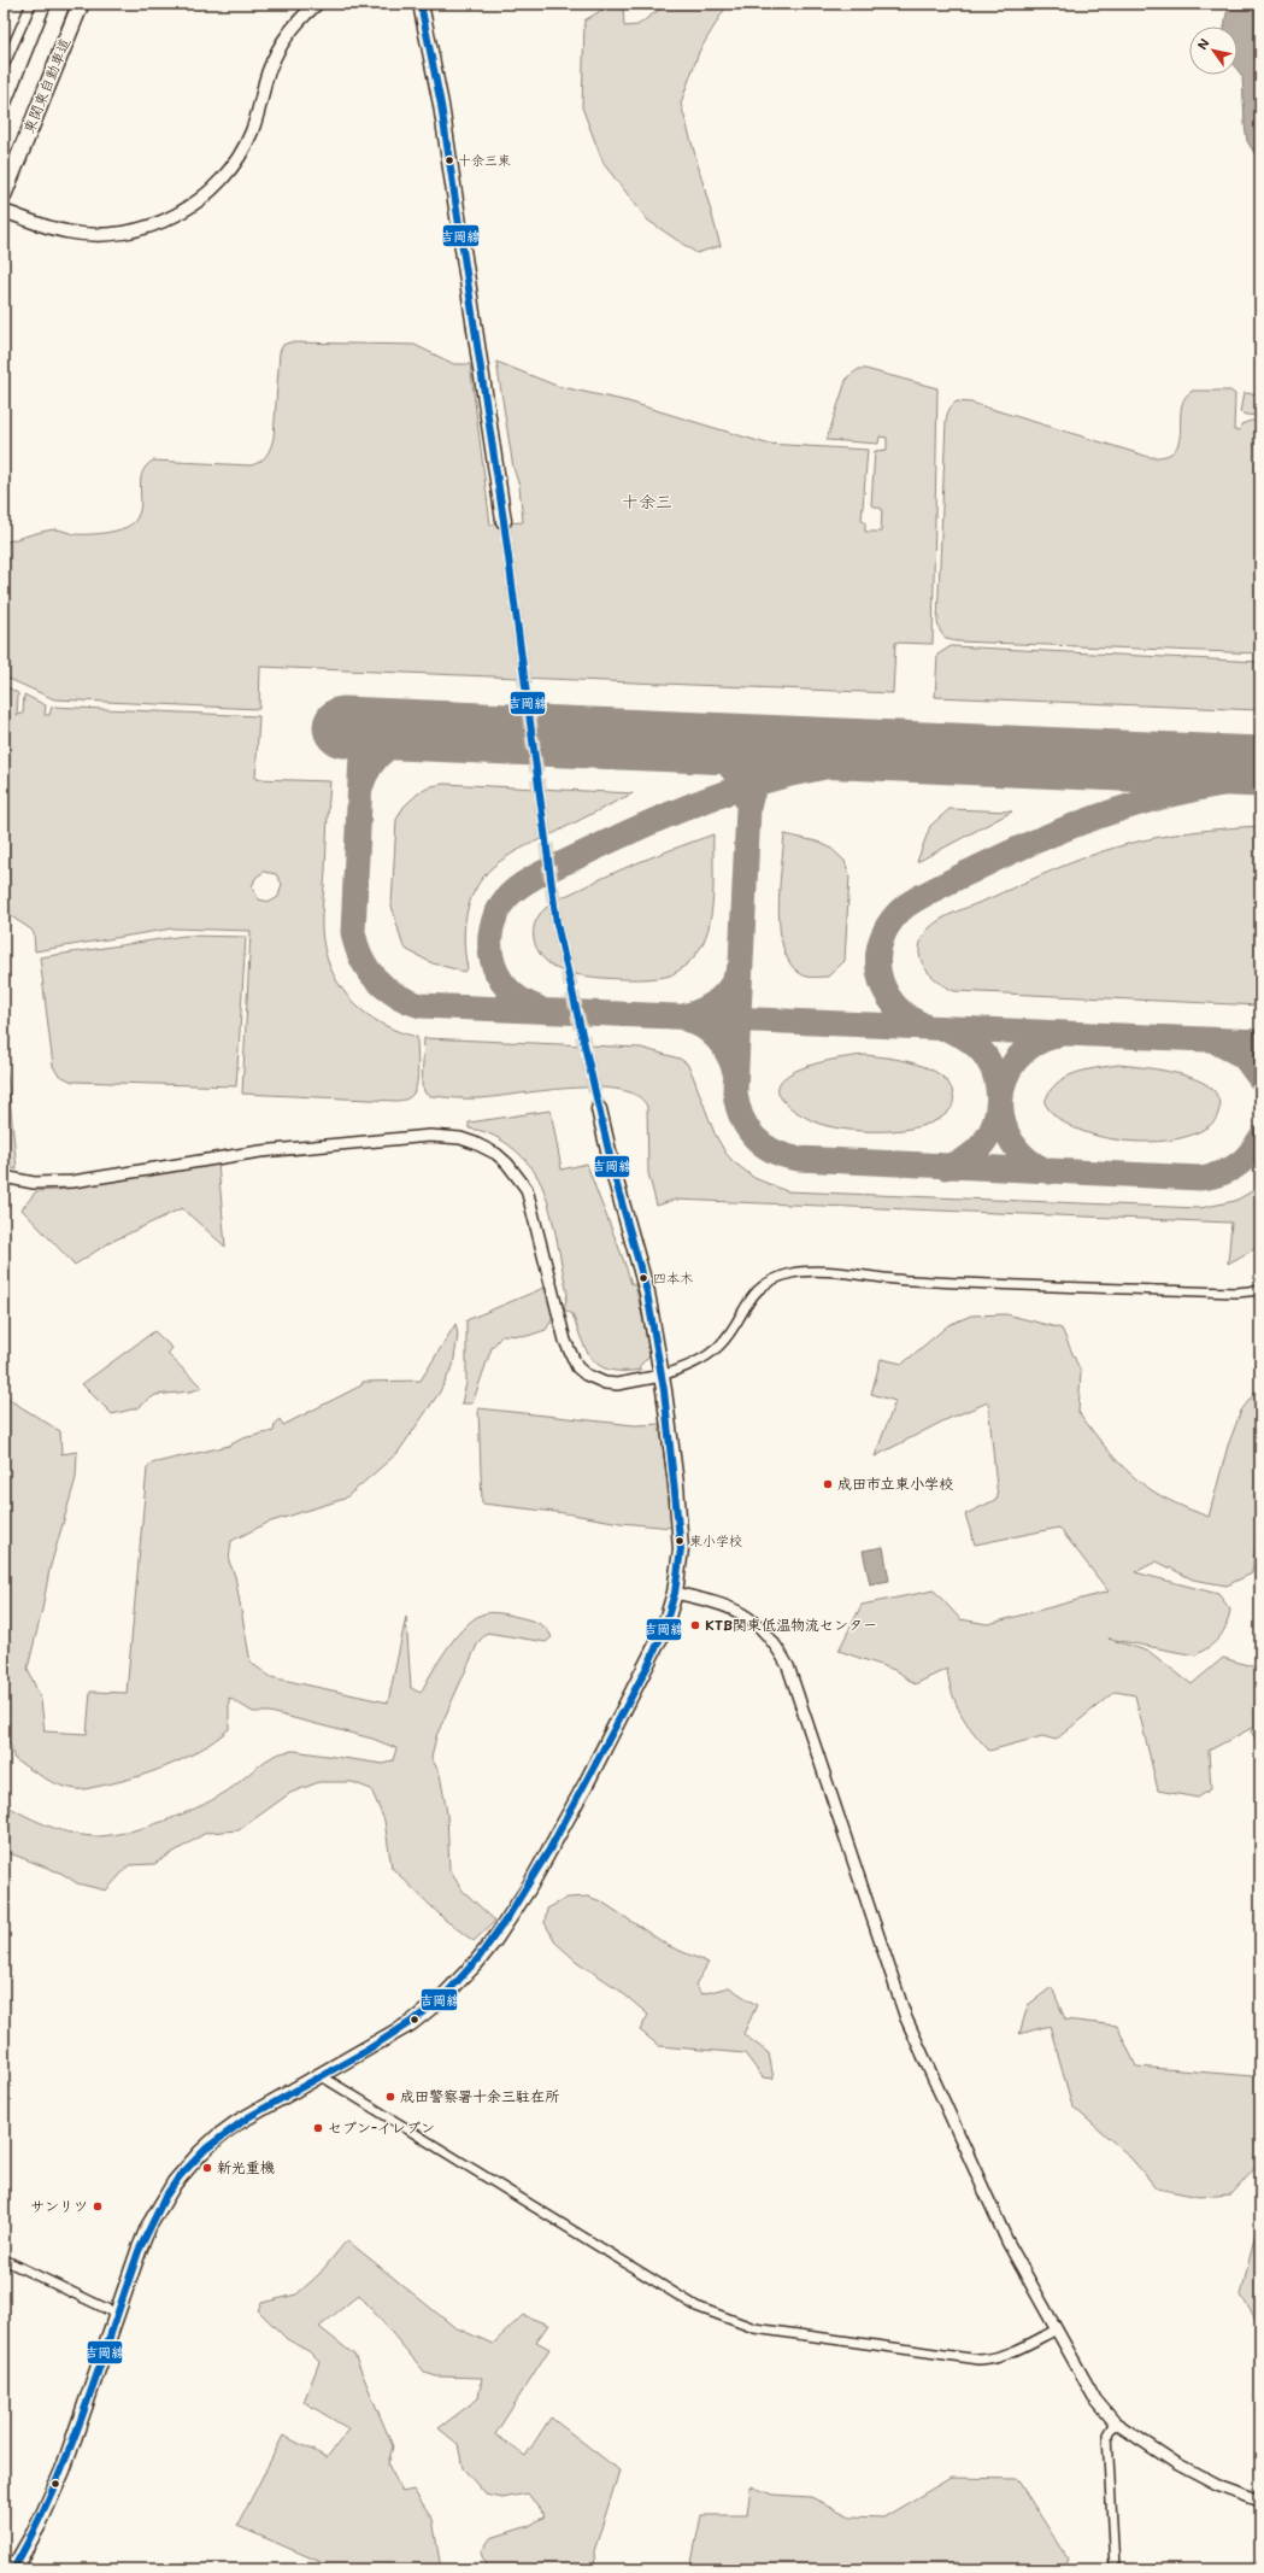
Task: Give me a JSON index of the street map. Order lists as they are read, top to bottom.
{
  "streets": {
    "highway": ["東関東自動車道"]
  },
  "districts": ["十余三"],
  "places": [
    "十余三東",
    "四本木",
    "成田市立東小学校",
    "東小学校",
    "KTB関東低温物流センター",
    "成田警察署十余三駐在所",
    "セブン-イレブン",
    "新光重機",
    "サンリツ"
  ],
  "lines": ["transit line 吉岡線"],
  "north": "top left"
}
